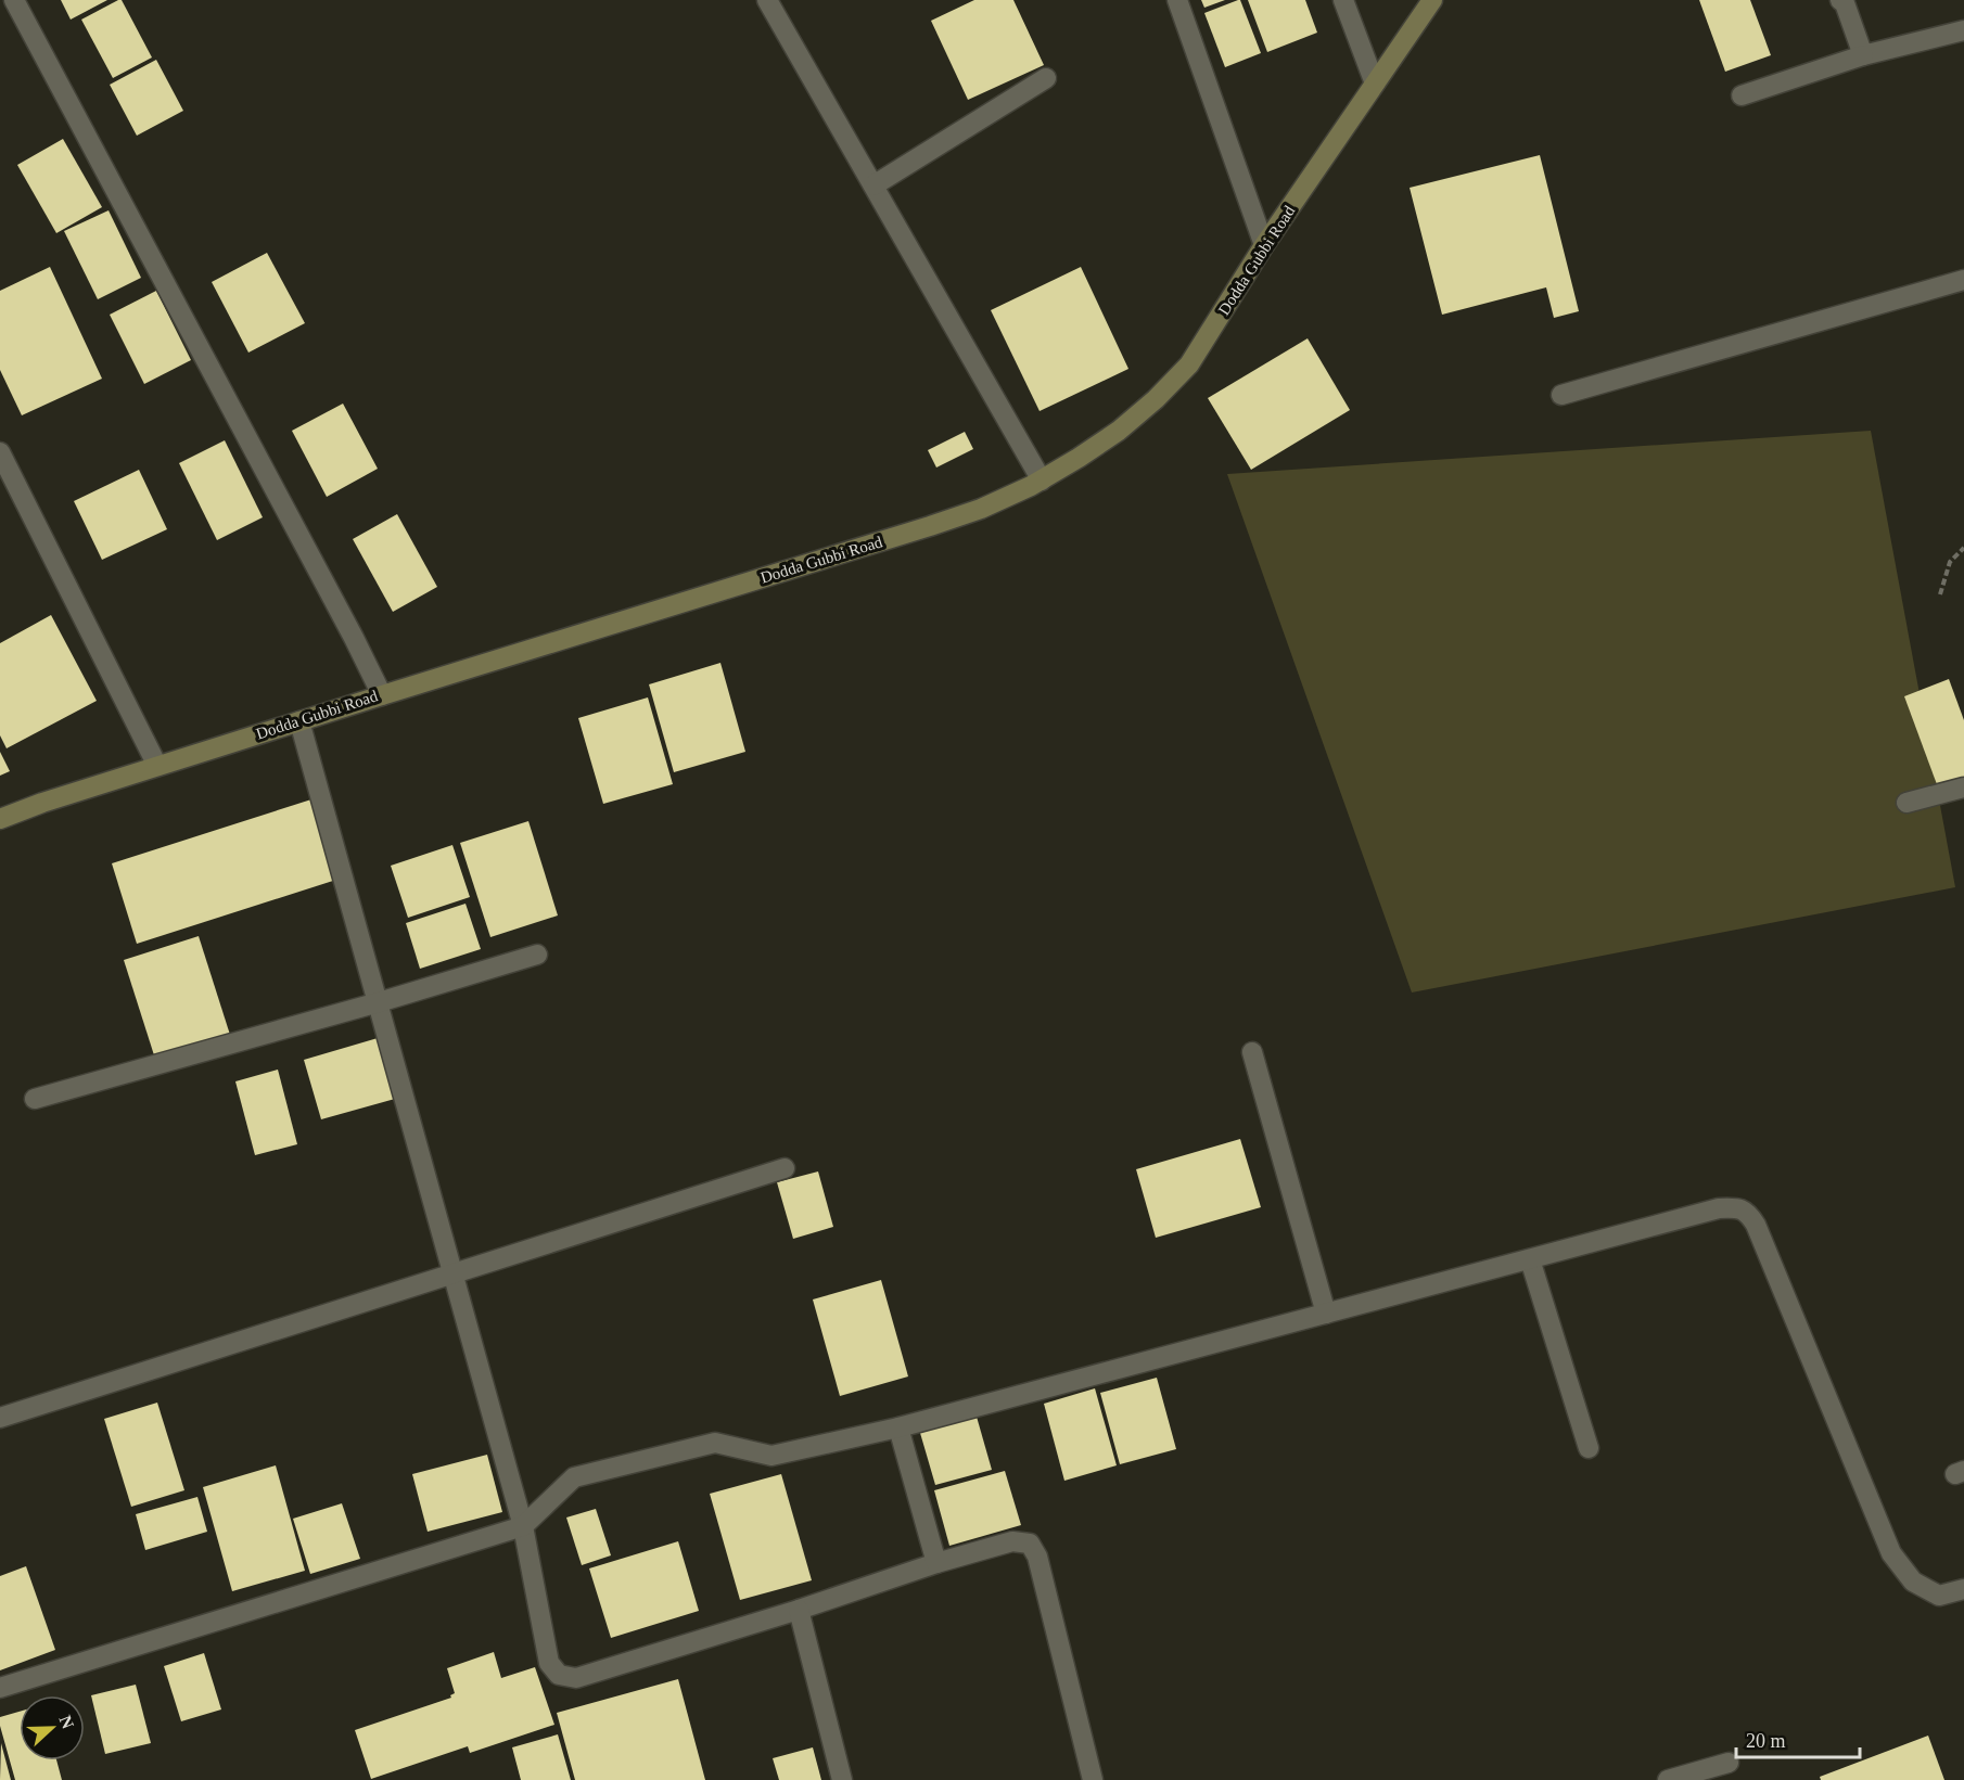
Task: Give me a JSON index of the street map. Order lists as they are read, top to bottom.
{
  "streets": {
    "main road": ["Dodda Gubbi Road"]
  },
  "scale_bar": "20 m",
  "north": "right"
}
